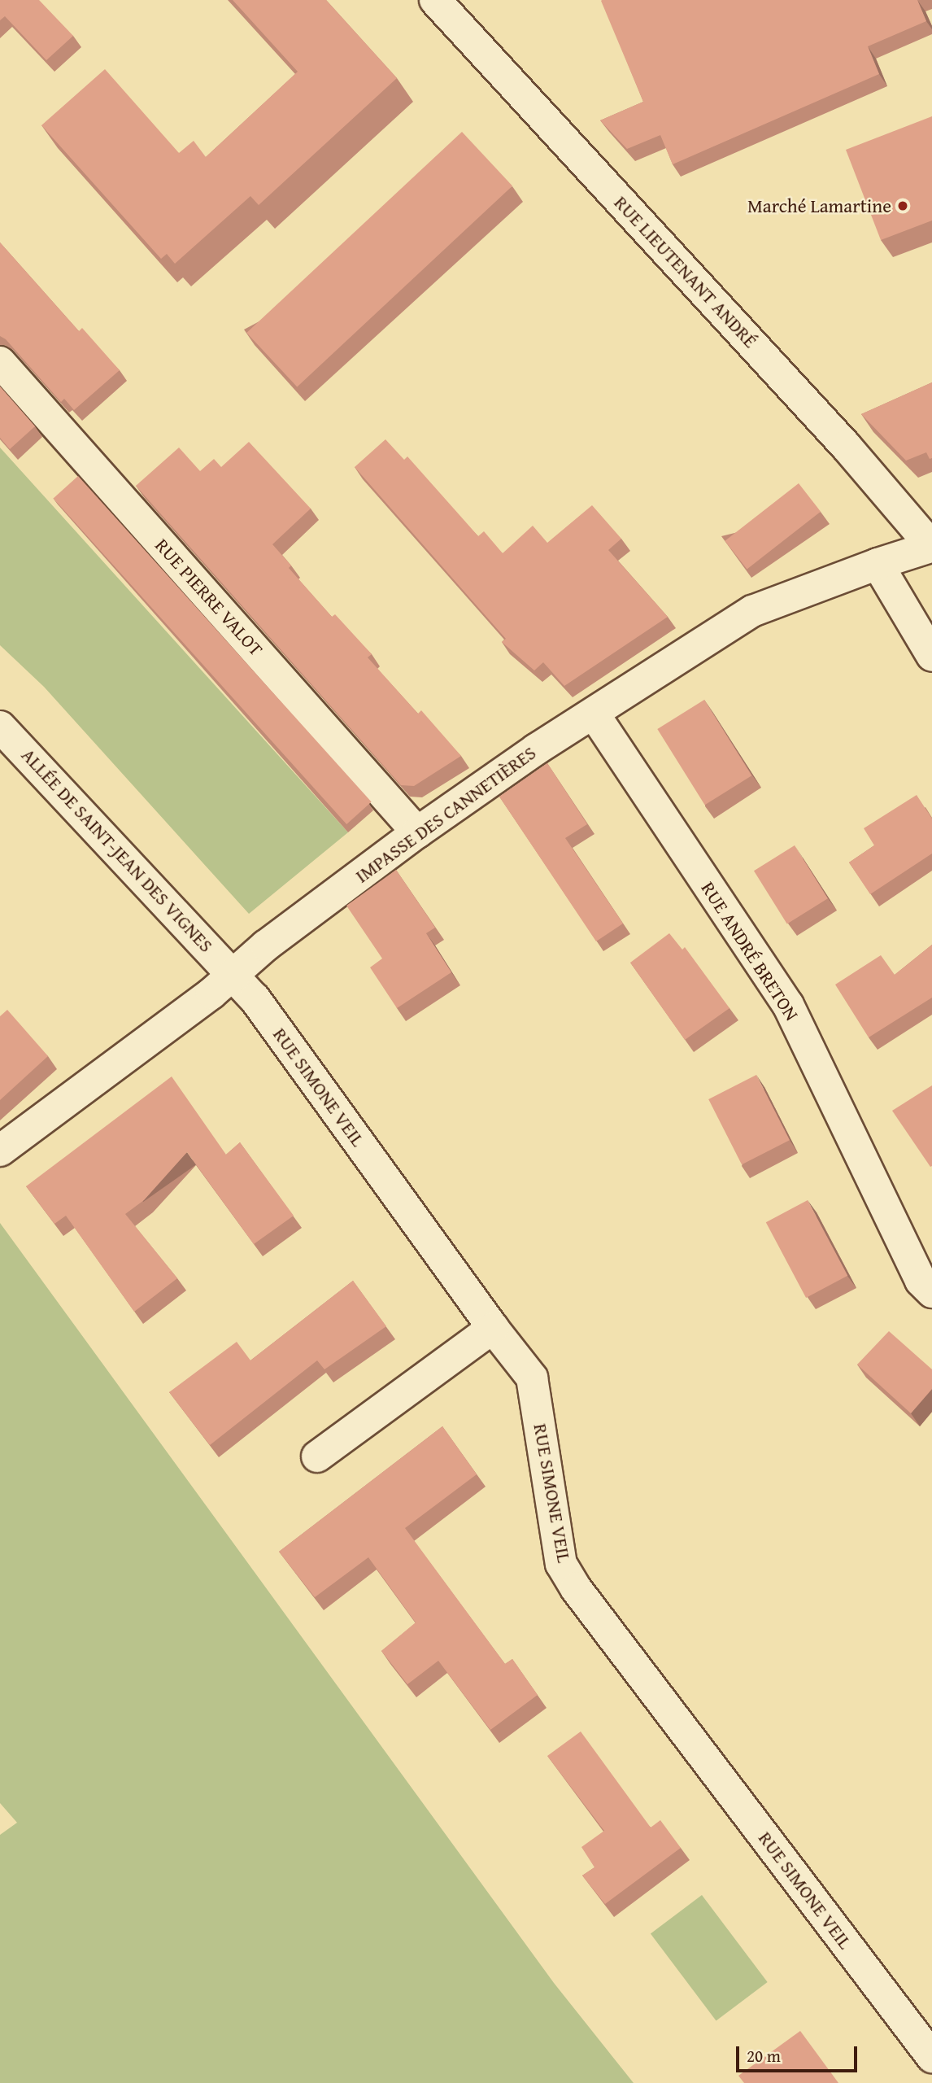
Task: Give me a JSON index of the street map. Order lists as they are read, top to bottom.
{
  "streets": {
    "street": [
      "RUE LIEUTENANT ANDRÉ",
      "RUE PIERRE VALOT",
      "IMPASSE DES CANNETIÈRES",
      "ALLÉE DE SAINT-JEAN DES VIGNES",
      "RUE ANDRÉ BRETON",
      "RUE SIMONE VEIL"
    ]
  },
  "crossings": [
    ["RUE LIEUTENANT ANDRÉ", "IMPASSE DES CANNETIÈRES"],
    ["RUE PIERRE VALOT", "IMPASSE DES CANNETIÈRES"],
    ["IMPASSE DES CANNETIÈRES", "ALLÉE DE SAINT-JEAN DES VIGNES"],
    ["IMPASSE DES CANNETIÈRES", "RUE ANDRÉ BRETON"],
    ["IMPASSE DES CANNETIÈRES", "RUE SIMONE VEIL"],
    ["ALLÉE DE SAINT-JEAN DES VIGNES", "RUE SIMONE VEIL"]
  ],
  "places": ["Marché Lamartine"],
  "scale_bar": "20 m"
}
